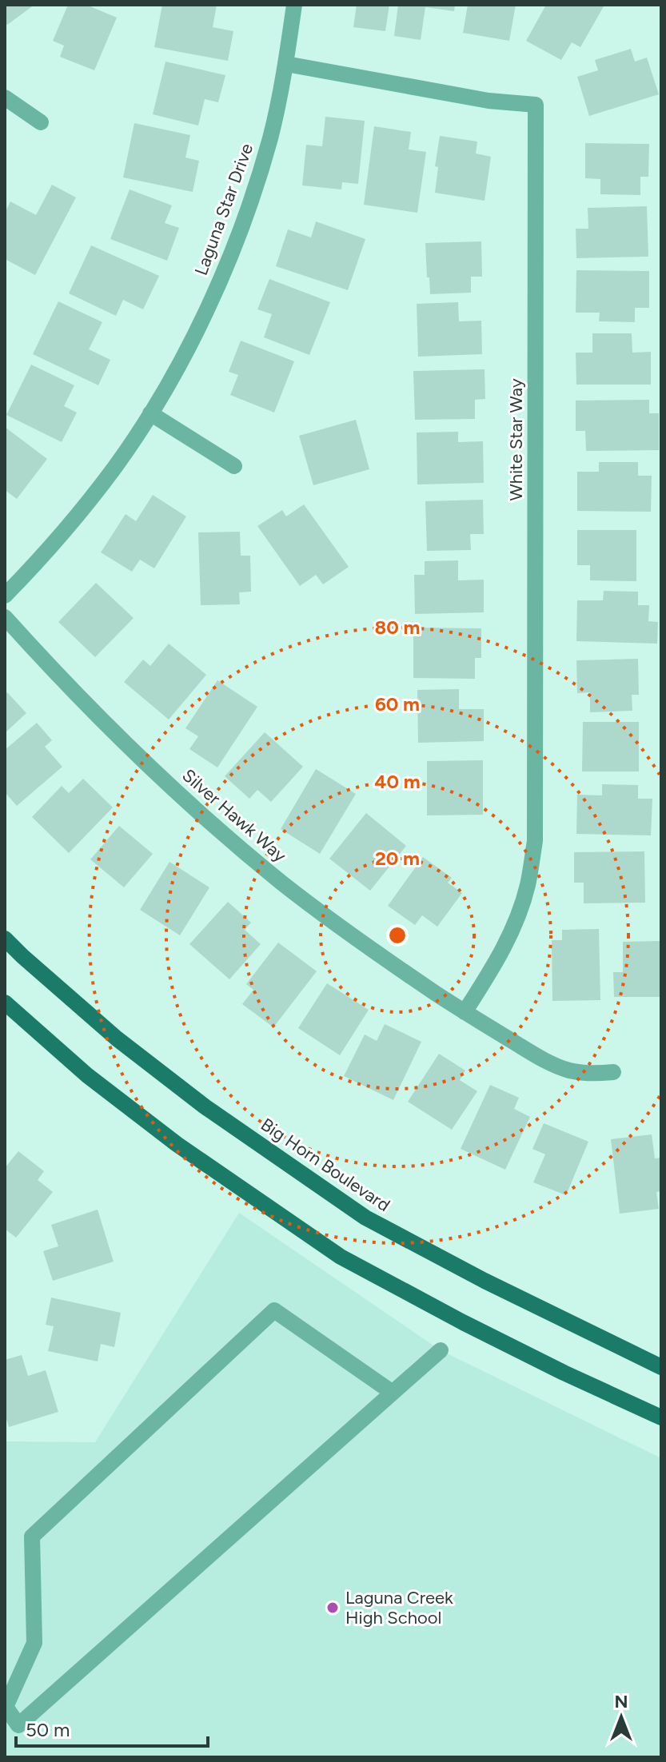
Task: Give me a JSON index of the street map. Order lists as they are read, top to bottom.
{
  "streets": {
    "main road": ["Big Horn Boulevard"],
    "street": ["Laguna Star Drive", "White Star Way", "Silver Hawk Way"]
  },
  "crossings": [
    ["Laguna Star Drive", "White Star Way"],
    ["White Star Way", "Silver Hawk Way"]
  ],
  "places": ["Laguna Creek High School"],
  "scale_bar": "50 m",
  "north": "top",
  "rings": [
    "80 m",
    "60 m",
    "40 m",
    "20 m"
  ]
}
